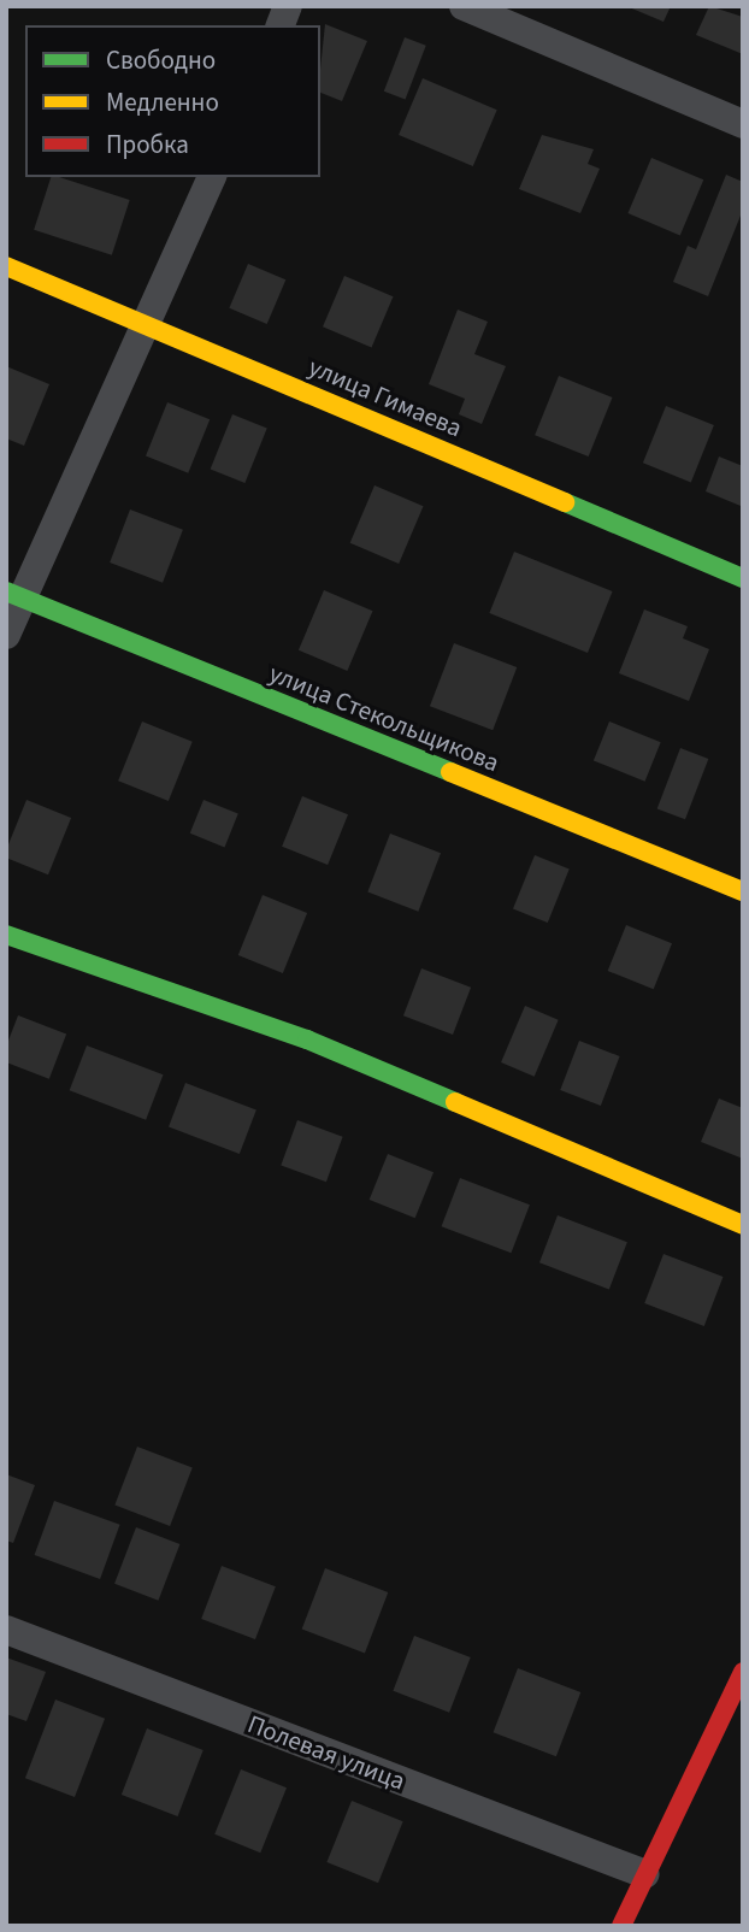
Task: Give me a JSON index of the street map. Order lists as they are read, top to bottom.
{
  "streets": {
    "street": ["улица Гимаева", "улица Стекольщикова", "Полевая улица"]
  },
  "legend": ["Свободно", "Медленно", "Пробка"]
}
